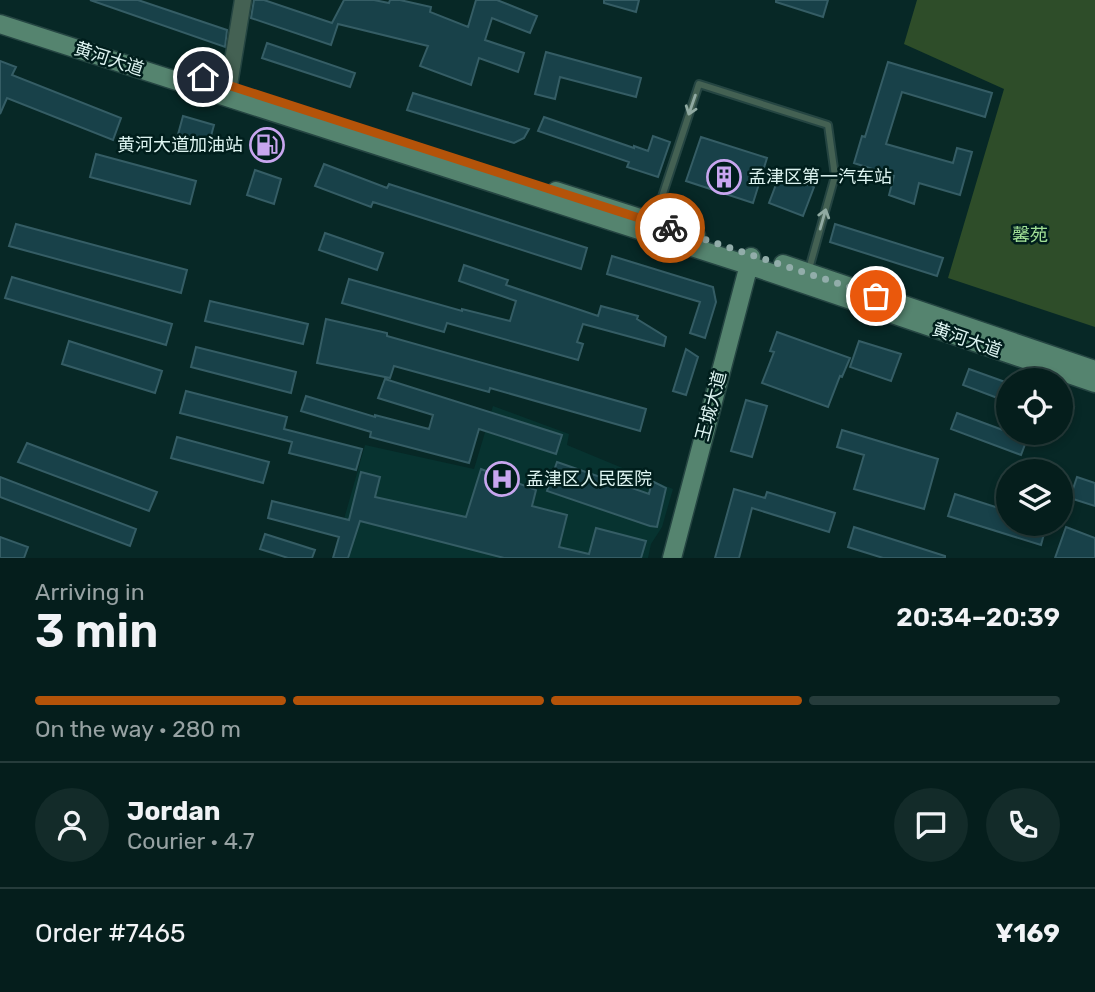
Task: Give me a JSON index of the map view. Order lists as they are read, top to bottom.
{
  "streets": {
    "main road": ["黄河大道", "王城大道"]
  },
  "crossings": [
    ["黄河大道", "王城大道"]
  ],
  "parks": ["馨苑"],
  "places": {
    "fuel station": ["黄河大道加油站"],
    "building": ["孟津区第一汽车站"],
    "hospital": ["孟津区人民医院"]
  },
  "page": {
    "heading": ["3 min", "Arriving in", "20:34–20:39"],
    "panel": [
      "Jordan",
      "Courier · 4.7",
      "Order #7465",
      "¥169"
    ],
    "bar": "On the way · 280 m"
  }
}
